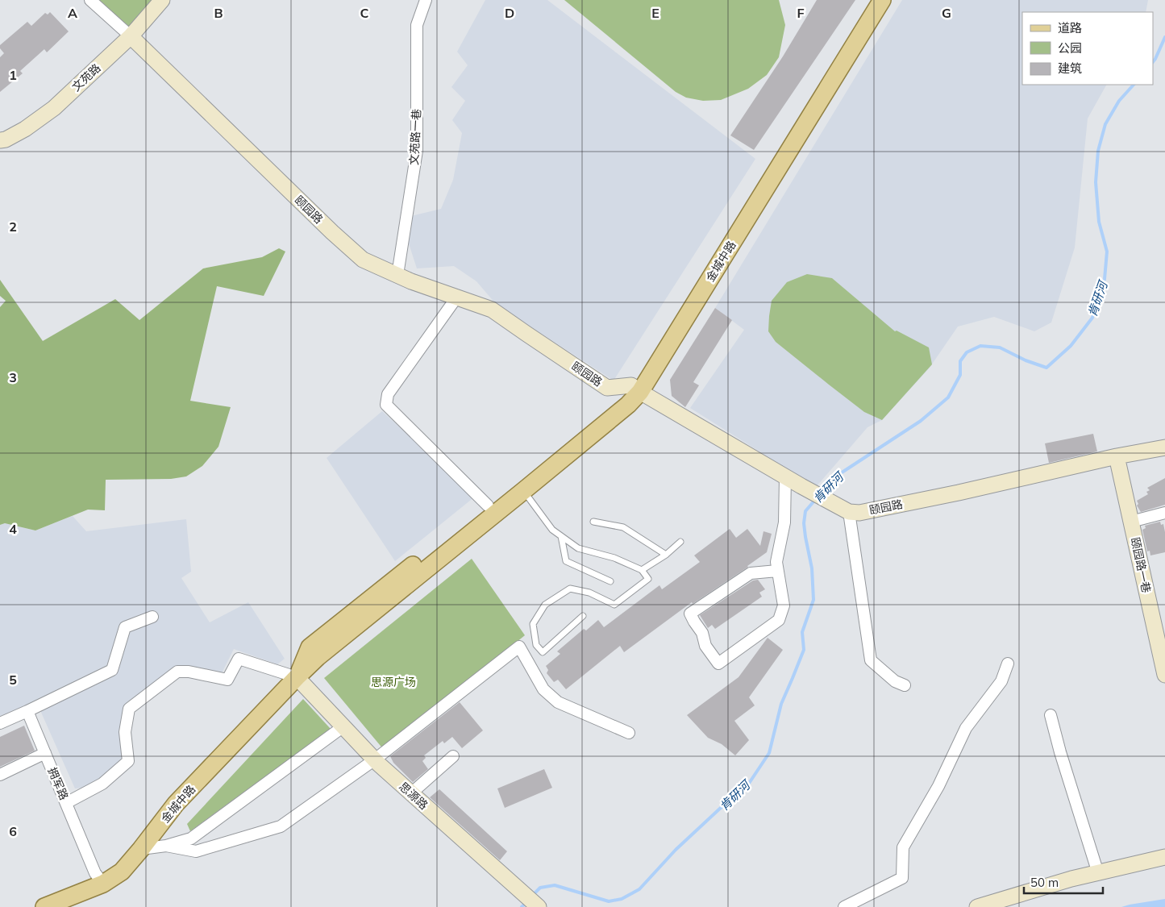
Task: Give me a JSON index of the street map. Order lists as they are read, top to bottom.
{
  "streets": {
    "main road": ["金城中路"],
    "street": [
      "文苑路",
      "文苑路一巷",
      "颐园路",
      "颐园路一巷",
      "拥军路",
      "思源路"
    ]
  },
  "crossings": [
    ["文苑路", "颐园路"],
    ["文苑路一巷", "颐园路"],
    ["颐园路", "金城中路"],
    ["颐园路", "颐园路一巷"],
    ["金城中路", "拥军路"],
    ["金城中路", "思源路"]
  ],
  "water": ["肯研河"],
  "parks": ["思源广场"],
  "legend": ["道路", "公园", "建筑"],
  "scale_bar": "50 m",
  "grid": {
    "columns": [
      "A",
      "B",
      "C",
      "D",
      "E",
      "F",
      "G"
    ],
    "rows": [
      "1",
      "2",
      "3",
      "4",
      "5",
      "6"
    ]
  }
}
